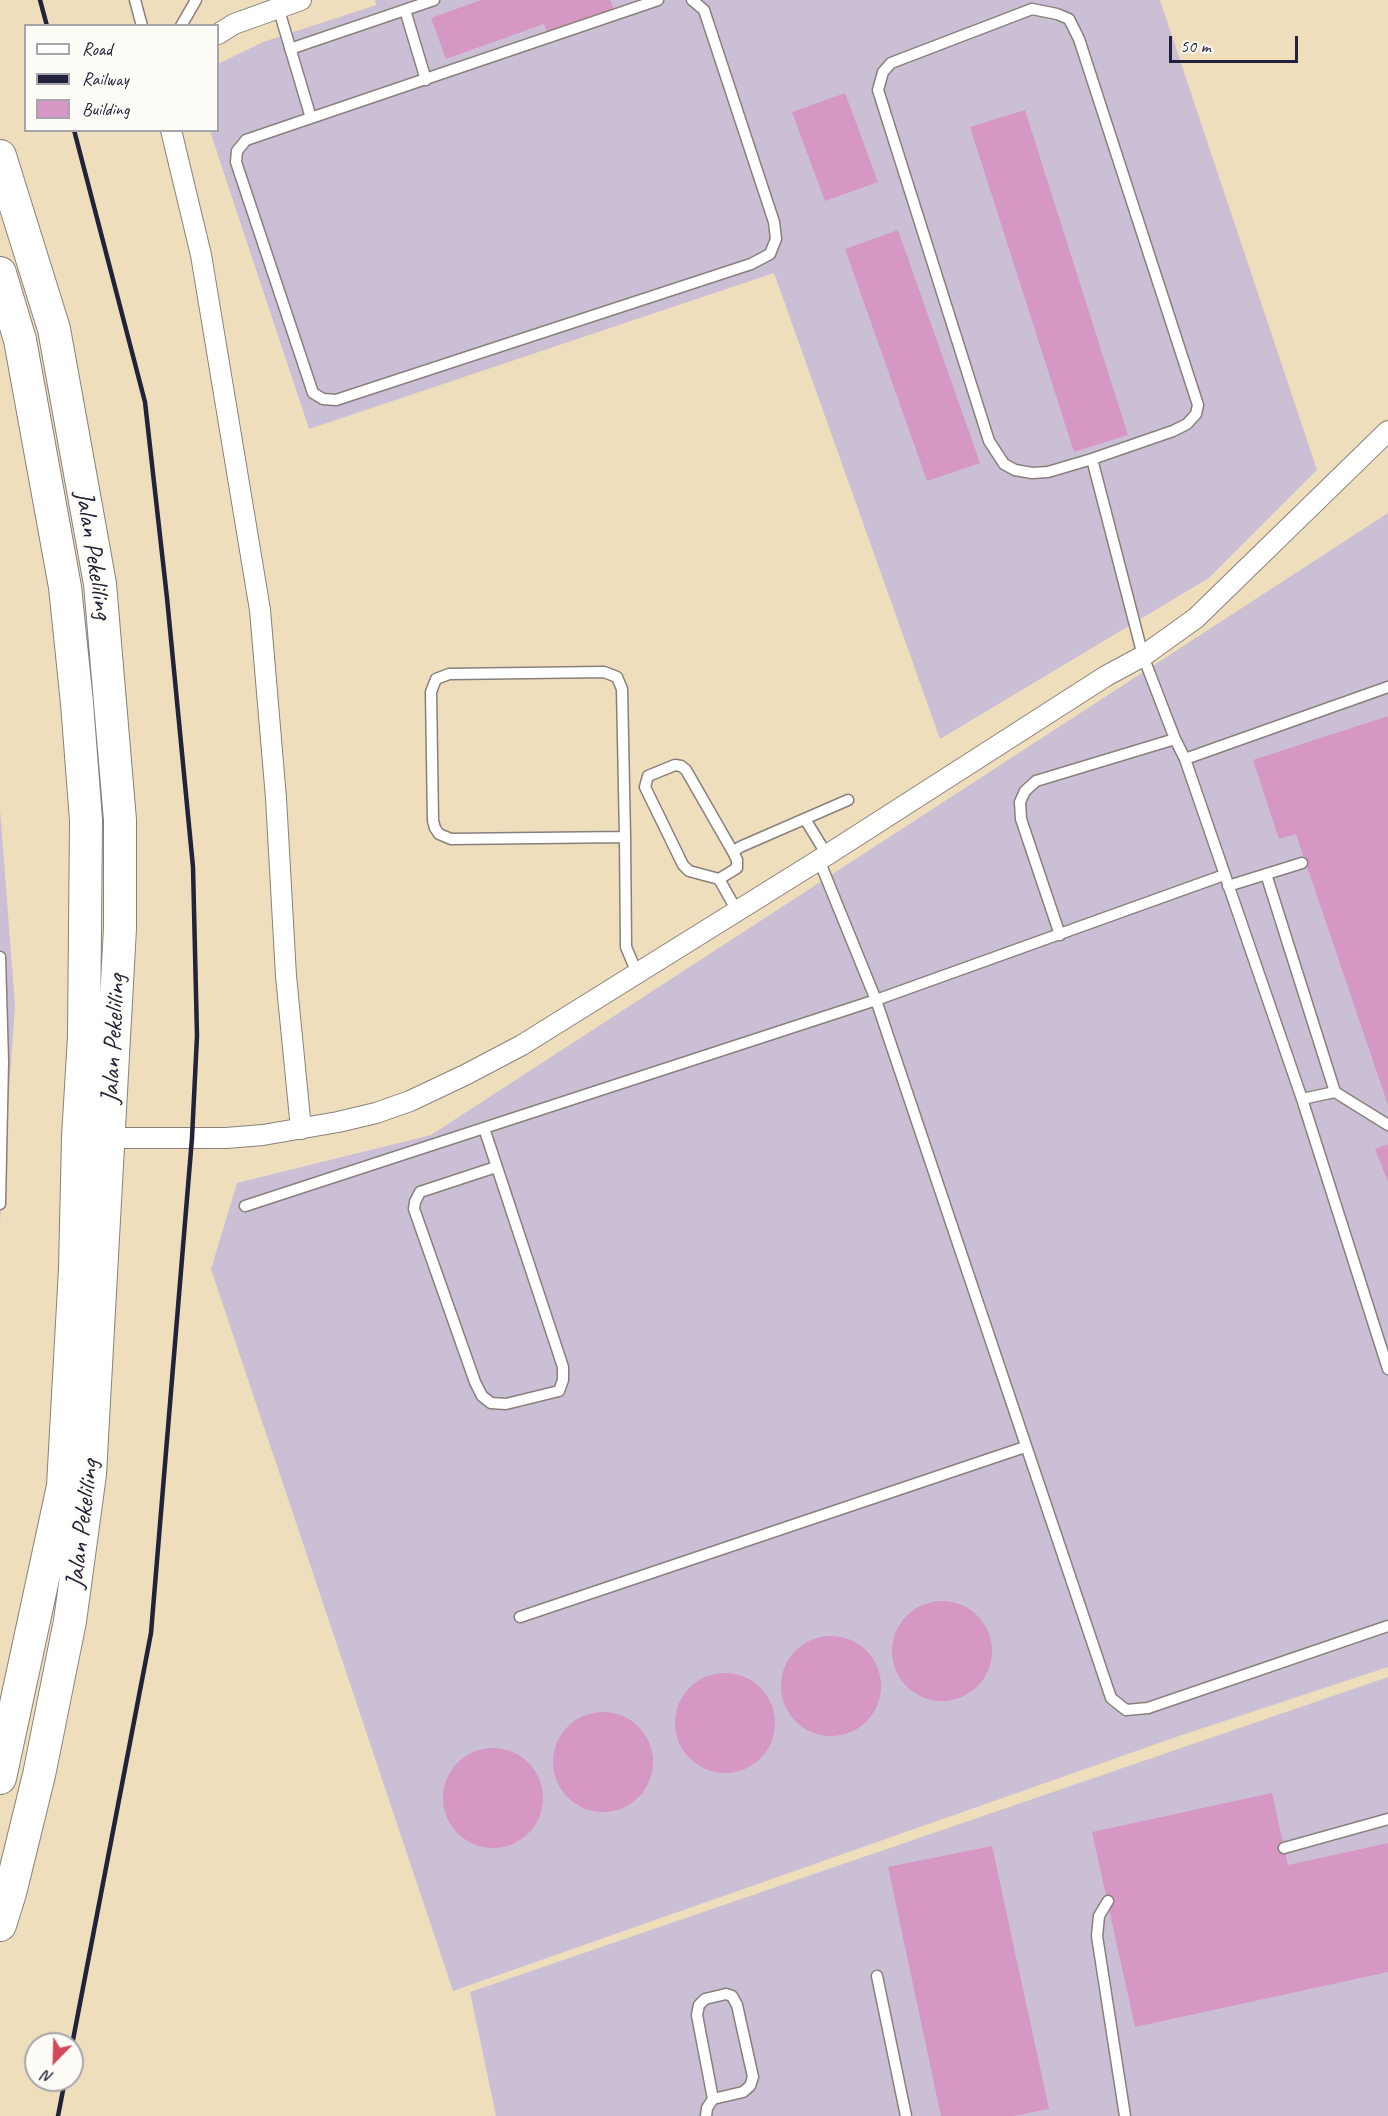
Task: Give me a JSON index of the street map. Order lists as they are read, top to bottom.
{
  "streets": {
    "main road": ["Jalan Pekeliling"]
  },
  "legend": ["Road", "Railway", "Building"],
  "scale_bar": "50 m",
  "north": "bottom left"
}
